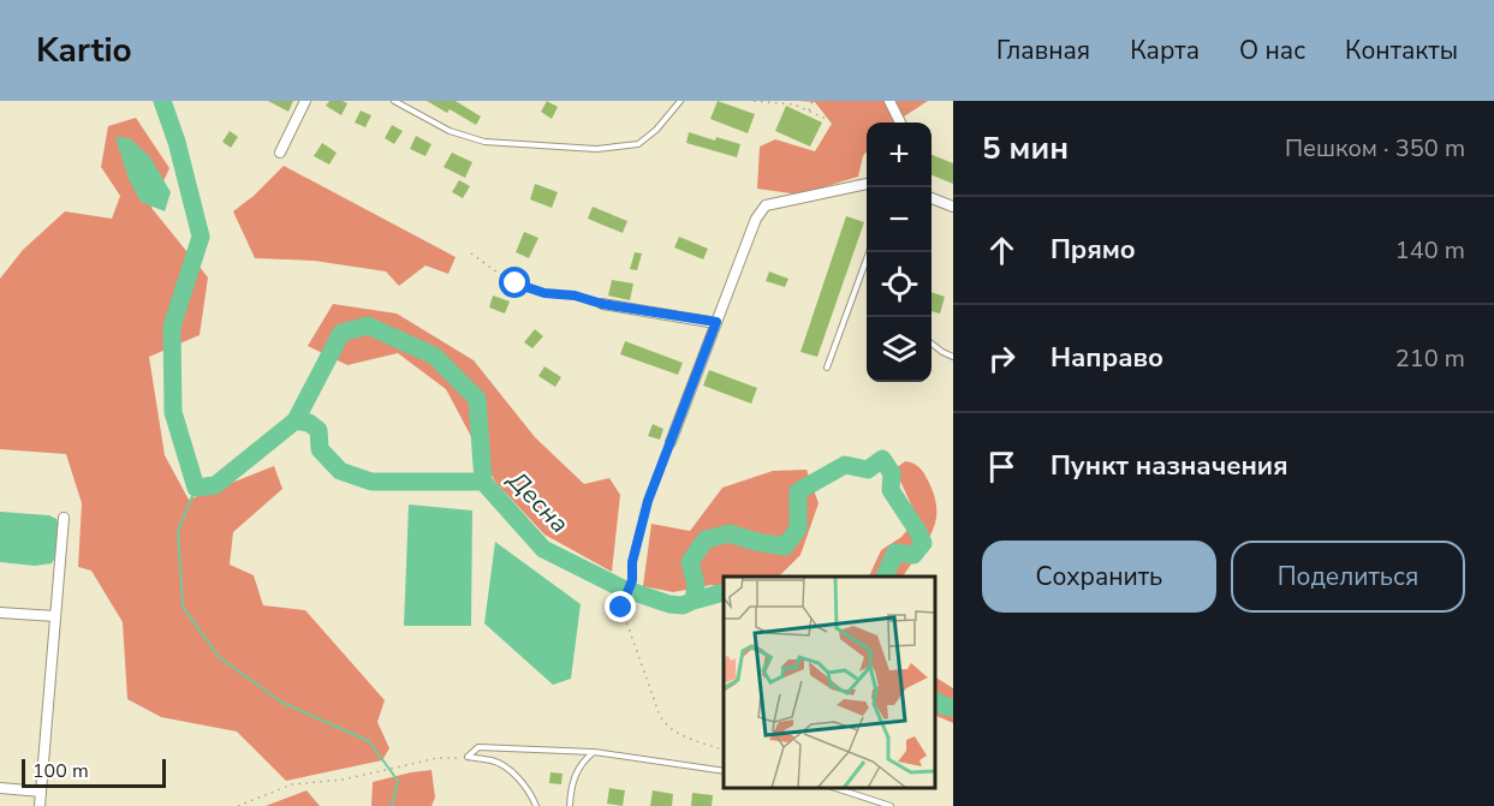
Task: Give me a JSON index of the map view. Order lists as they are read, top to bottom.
{
  "water": ["Десна"],
  "scale_bar": "100 m",
  "page": {
    "header": "Kartio",
    "nav": [
      "Главная",
      "Карта",
      "О нас",
      "Контакты"
    ],
    "heading": ["5 мин", "Пешком · 350 m"],
    "map_buttons": ["+", "−"],
    "list": [
      ["Прямо", "140 m"],
      ["Направо", "210 m"],
      "Пункт назначения"
    ],
    "buttons": ["Сохранить", "Поделиться"],
    "scale": "100 m"
  }
}
